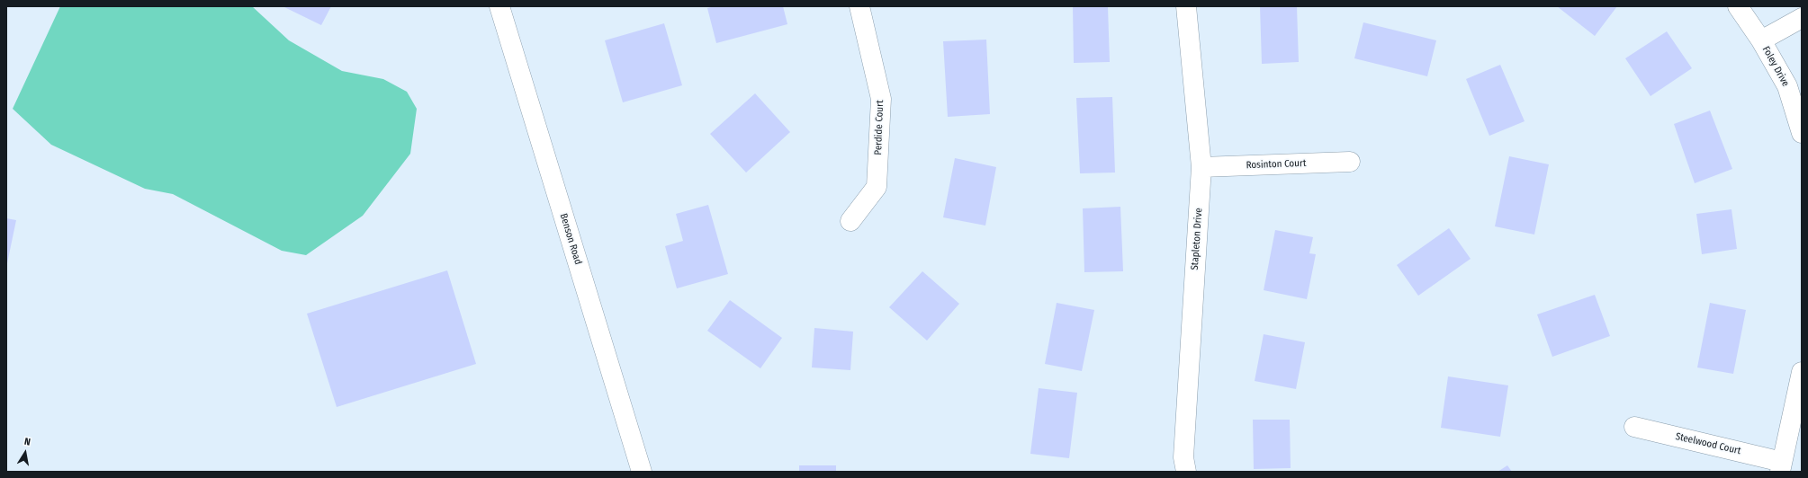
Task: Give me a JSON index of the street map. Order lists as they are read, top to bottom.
{
  "streets": {
    "street": [
      "Foley Drive",
      "Perdide Court",
      "Rosinton Court",
      "Benson Road",
      "Stapleton Drive",
      "Steelwood Court"
    ]
  },
  "crossings": [
    ["Rosinton Court", "Stapleton Drive"]
  ],
  "north": "top"
}
